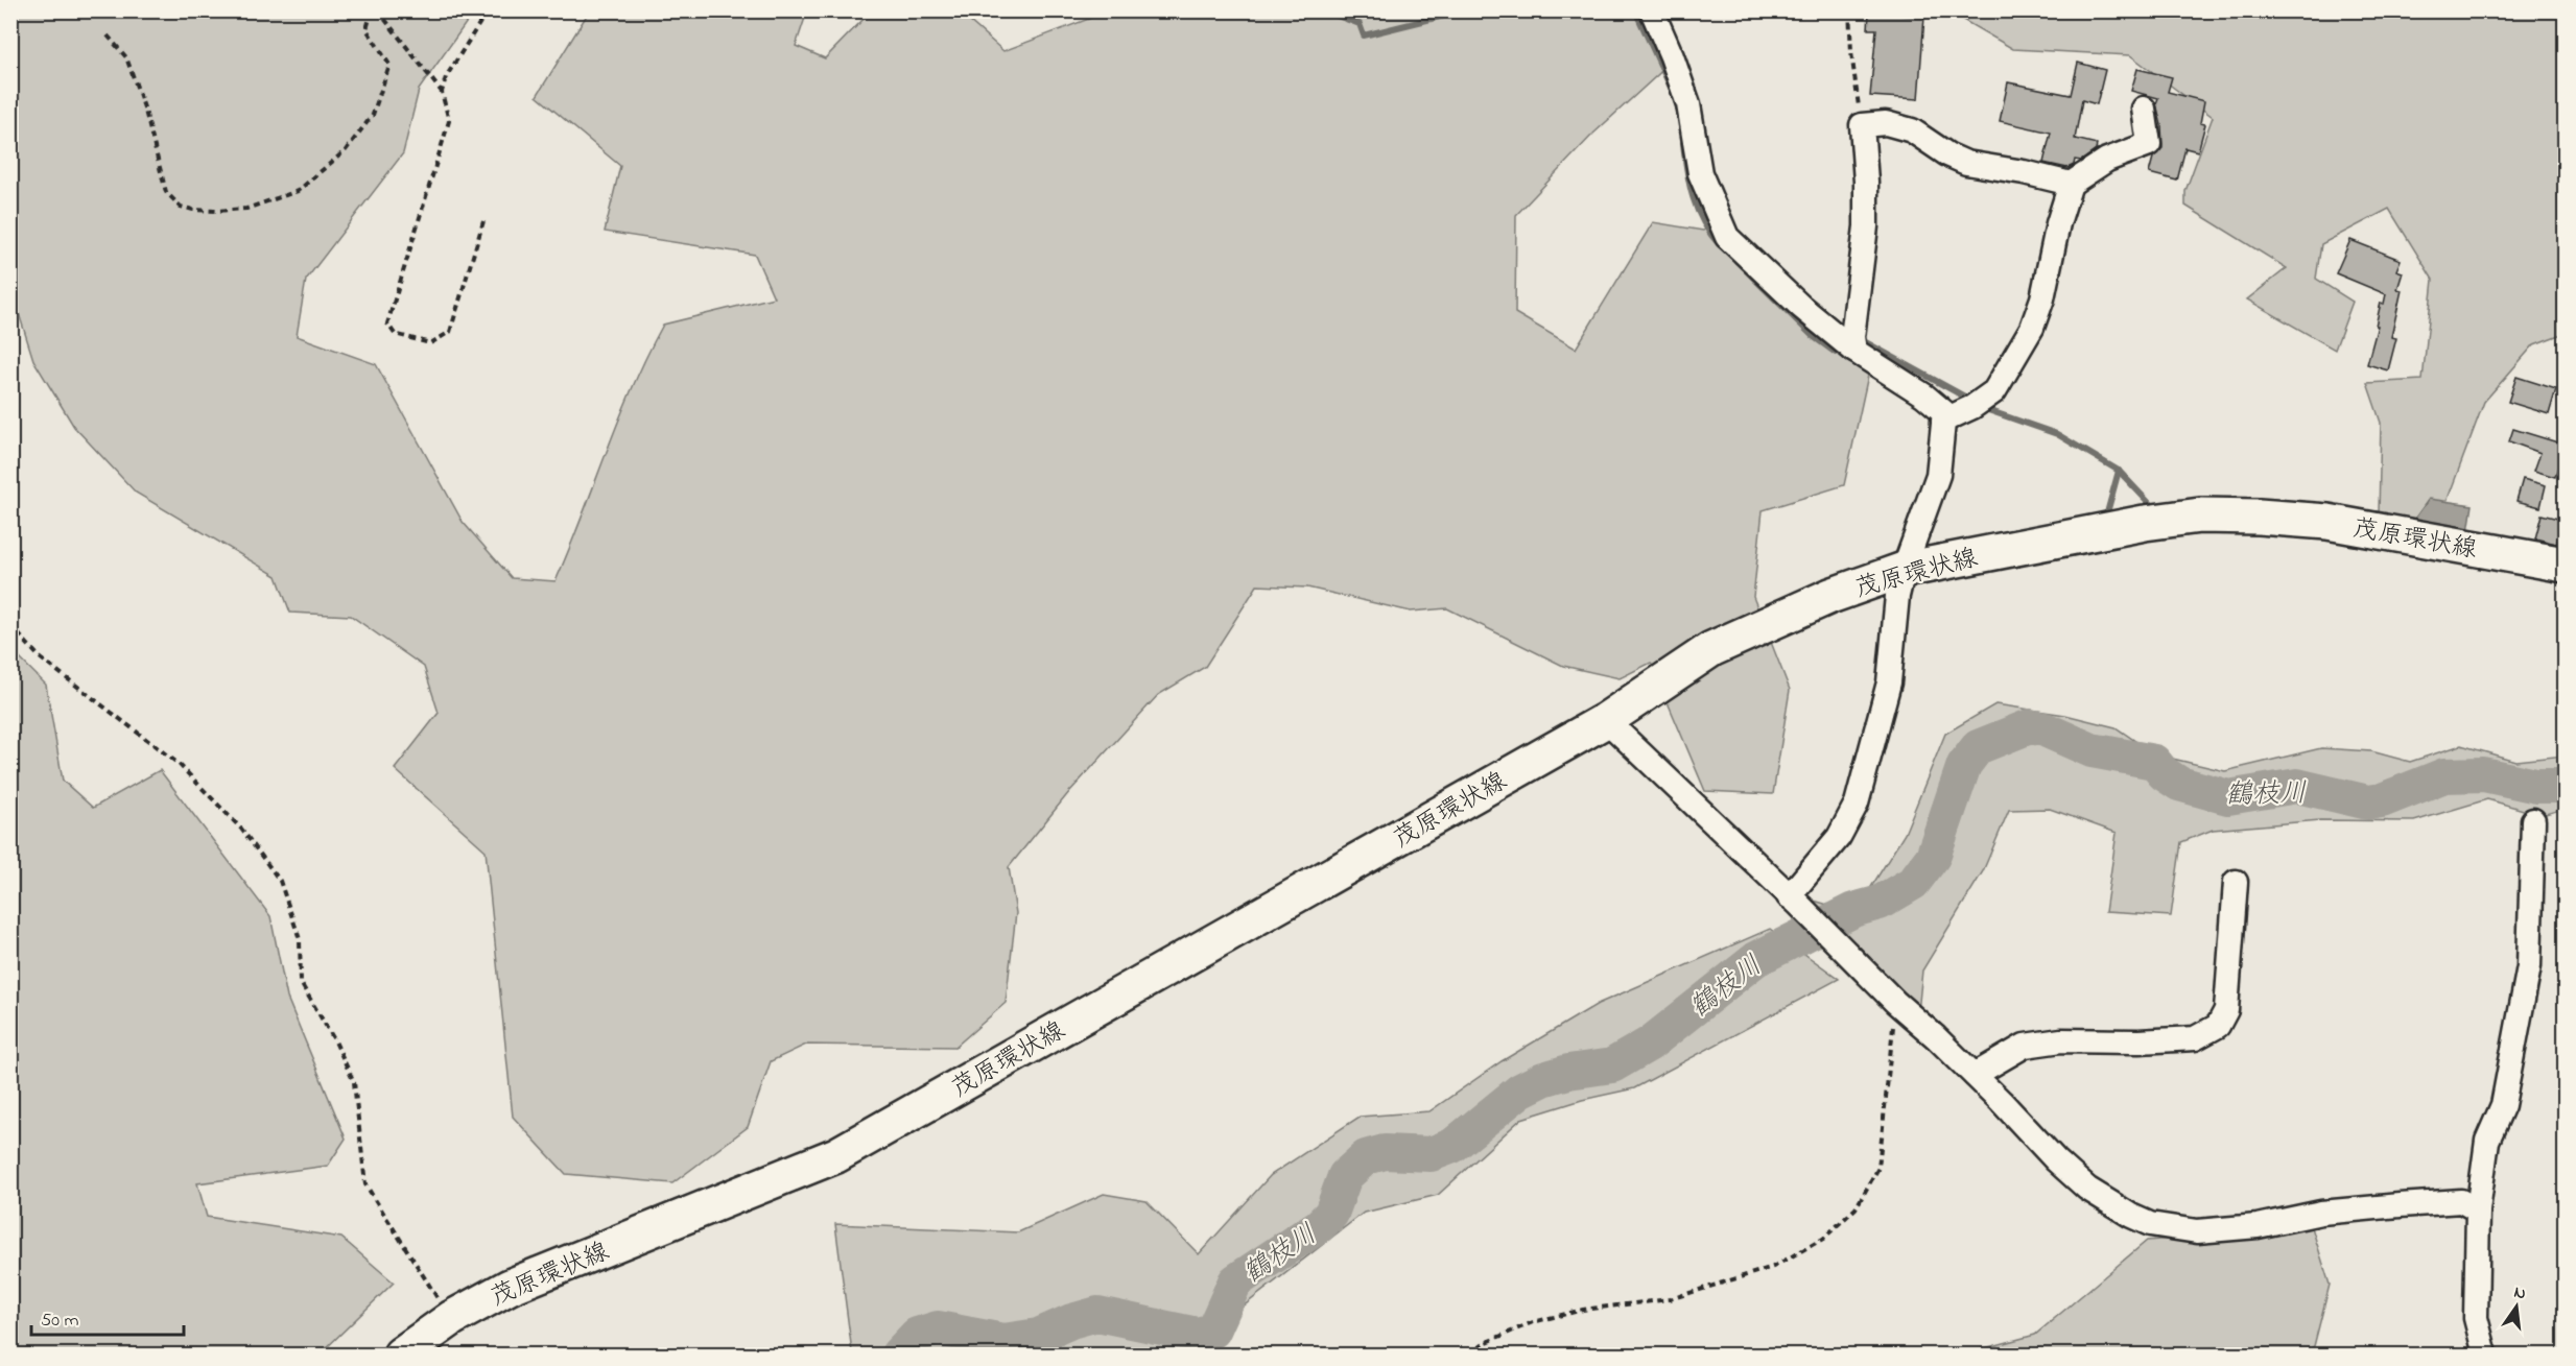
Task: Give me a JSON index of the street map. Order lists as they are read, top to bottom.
{
  "streets": {
    "main road": ["茂原環状線"]
  },
  "water": ["鶴枝川"],
  "scale_bar": "50 m",
  "north": "top"
}
